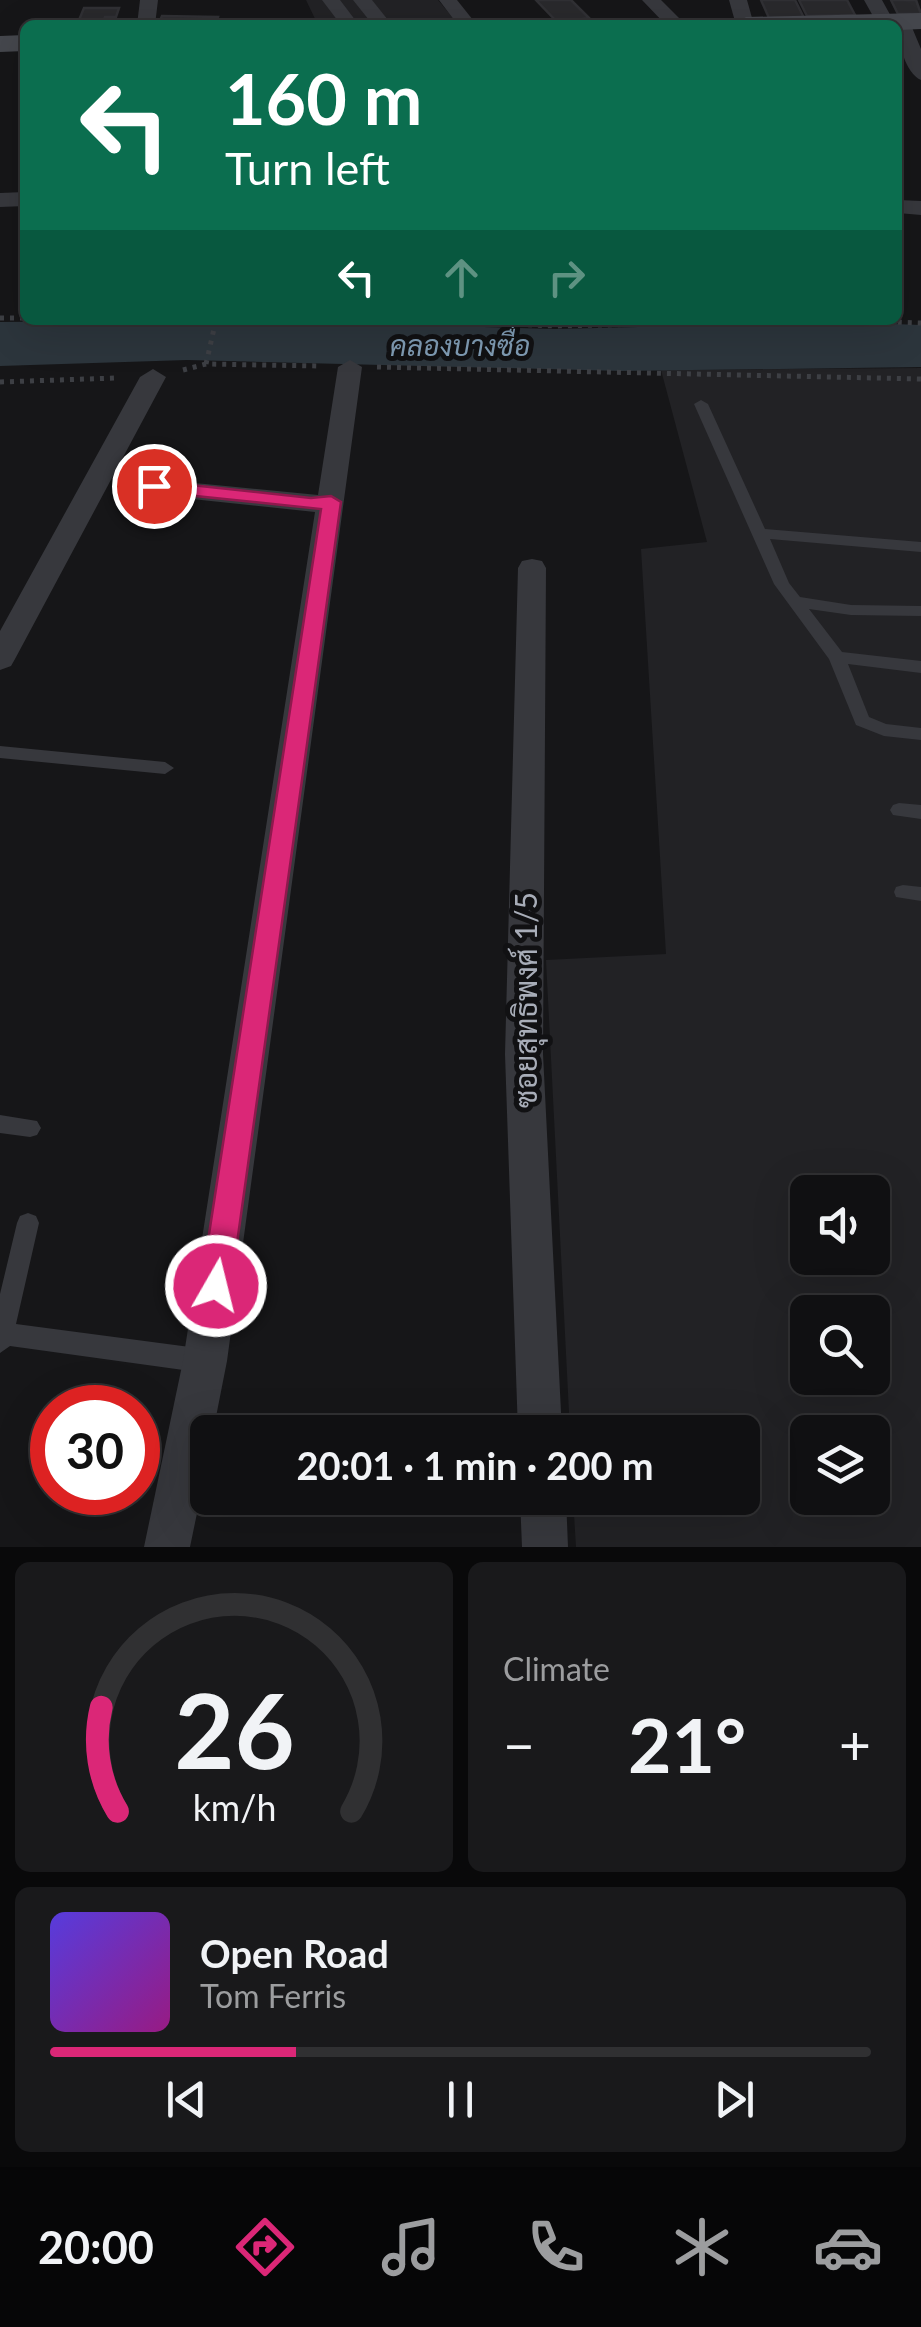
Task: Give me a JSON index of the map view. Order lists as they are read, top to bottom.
{
  "streets": {
    "street": ["ซอยสุทธิพงศ์ 1/5"]
  },
  "water": ["คลองบางซื่อ"],
  "page": {
    "turn": ["160 m", "Turn left"],
    "limit": "30",
    "trip": "20:01 · 1 min · 200 m",
    "tile": "Climate",
    "heat": ["−", "21°", "+"],
    "song": ["Open Road", "Tom Ferris"],
    "tabs": "20:00",
    "gauge": ["26", "km/h"]
  }
}
